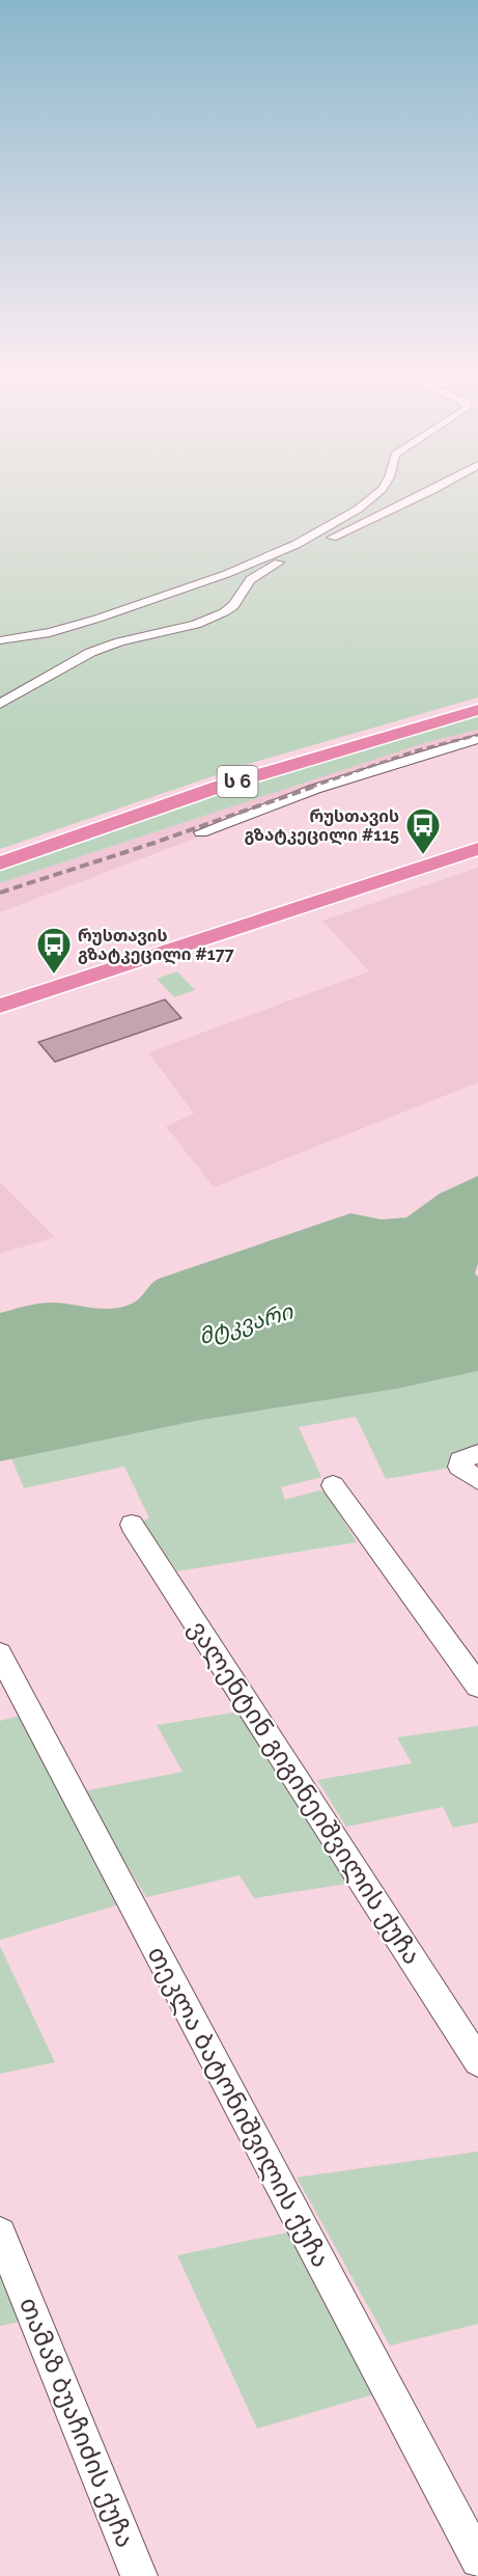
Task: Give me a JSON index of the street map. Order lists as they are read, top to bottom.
{
  "streets": {
    "highway": ["ს 6"],
    "street": ["ვალენტინ გიგინეიშვილის ქუჩა", "თეკლა ბატონიშვილის ქუჩა", "თამაზ ბუაჩიძის ქუჩა"]
  },
  "water": ["მტკვარი"],
  "places": {
    "bus stop": ["რუსთავის გზატკეცილი #115", "რუსთავის გზატკეცილი #177"]
  }
}
